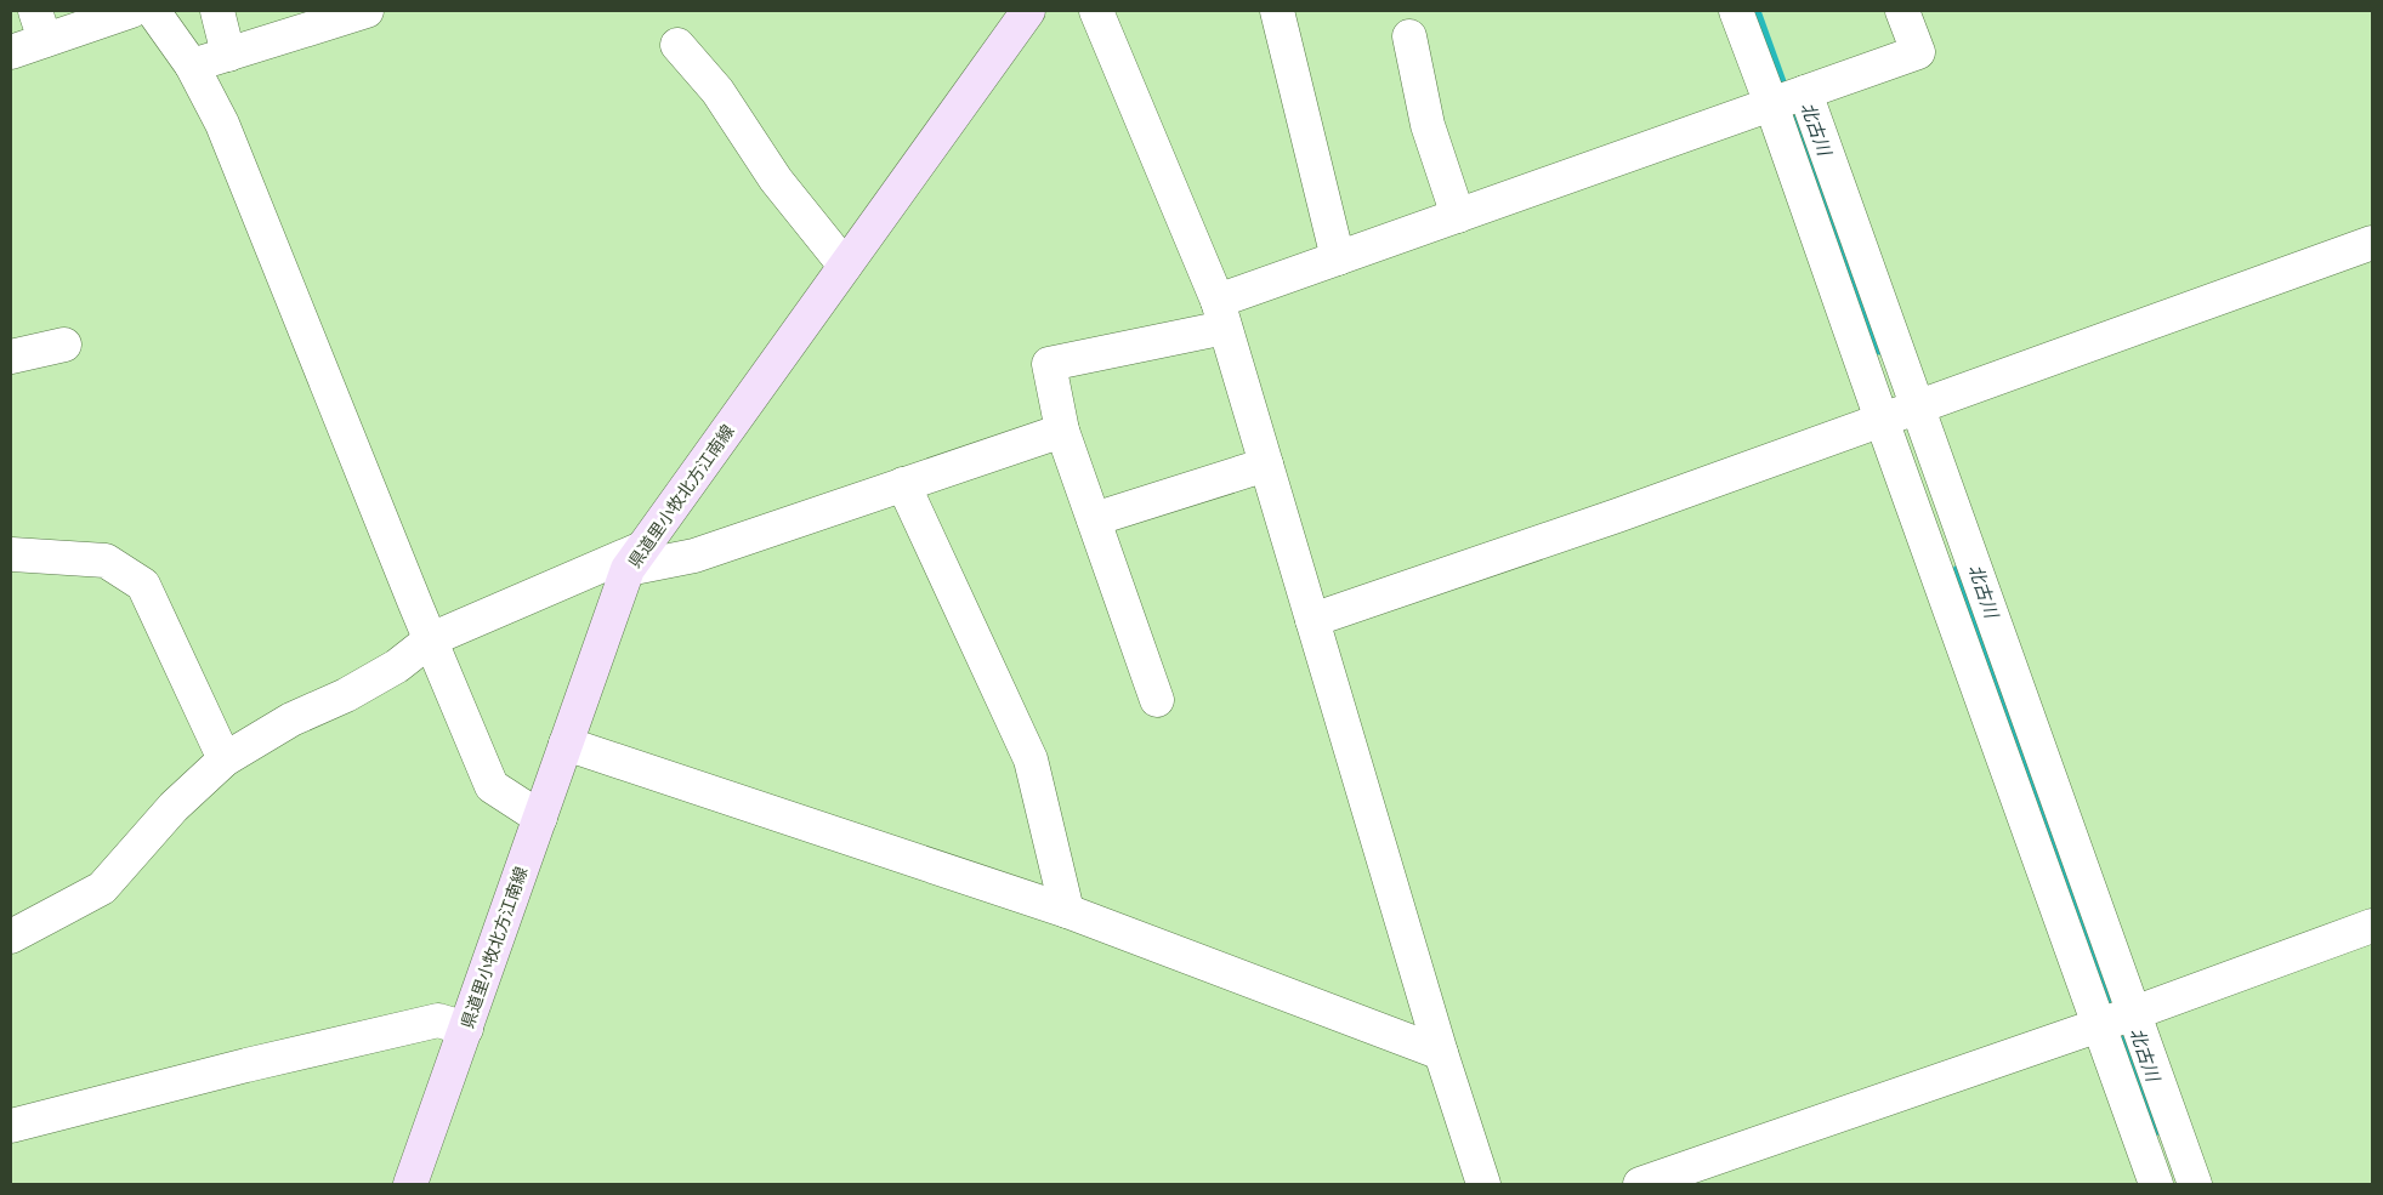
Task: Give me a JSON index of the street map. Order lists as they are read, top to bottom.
{
  "streets": {
    "main road": ["県道里小牧北方江南線"]
  },
  "water": ["北古川"]
}
